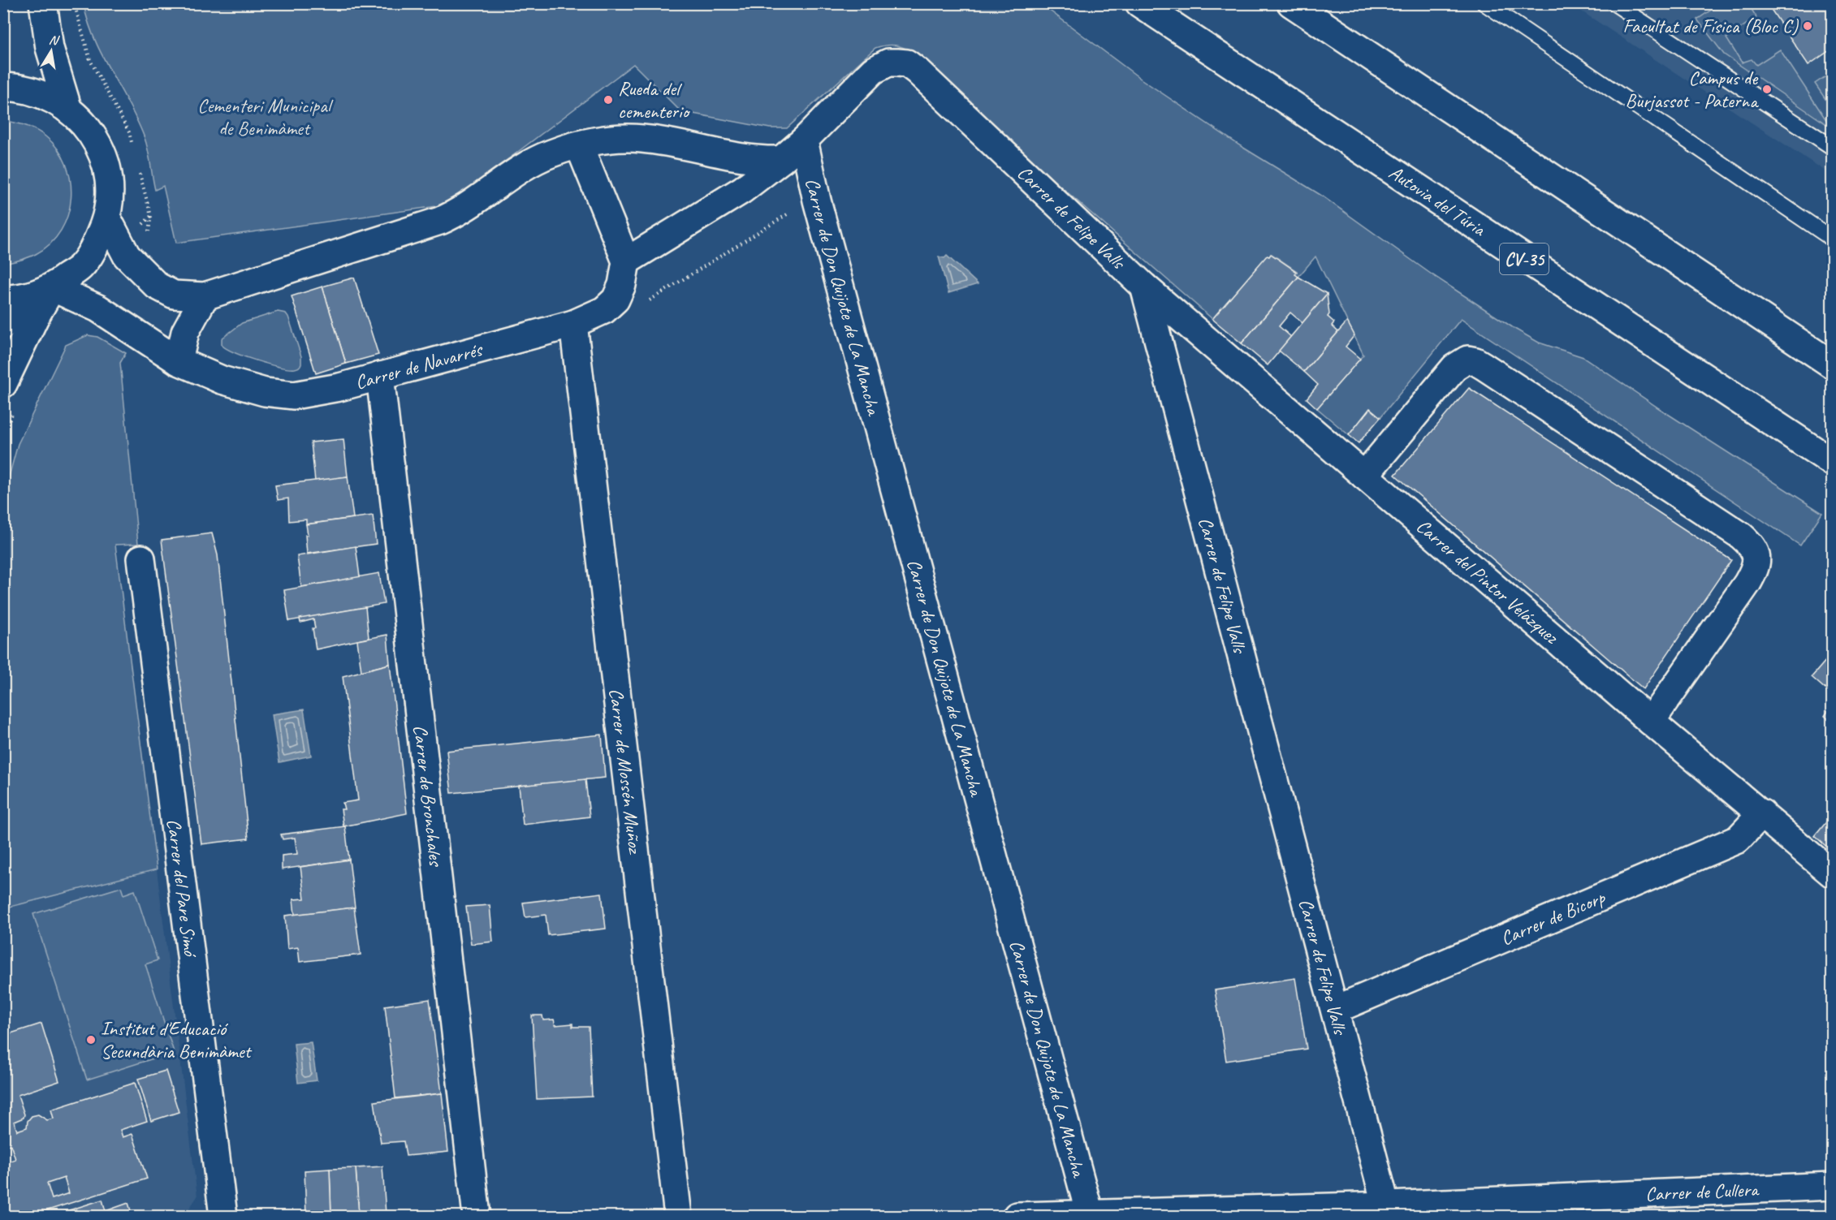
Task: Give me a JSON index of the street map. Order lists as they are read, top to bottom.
{
  "streets": {
    "main road": [
      "Autovia del Túria",
      "Carrer de Felipe Valls",
      "CV-35",
      "Carrer de Don Quijote de La Mancha",
      "Carrer de Navarrés",
      "Carrer del Pintor Velázquez",
      "Carrer de Mossén Muñoz",
      "Carrer de Bronchales",
      "Carrer del Pare Simó",
      "Carrer de Bicorp",
      "Carrer de Cullera"
    ]
  },
  "crossings": [
    ["Carrer de Felipe Valls", "Carrer de Don Quijote de La Mancha"],
    ["Carrer de Felipe Valls", "Carrer del Pintor Velázquez"],
    ["Carrer de Felipe Valls", "Carrer de Bicorp"],
    ["Carrer de Felipe Valls", "Carrer de Cullera"],
    ["Carrer de Don Quijote de La Mancha", "Carrer de Cullera"],
    ["Carrer de Navarrés", "Carrer de Mossén Muñoz"],
    ["Carrer de Navarrés", "Carrer de Bronchales"],
    ["Carrer del Pintor Velázquez", "Carrer de Bicorp"]
  ],
  "parks": ["Cementeri Municipal de Benimàmet"],
  "places": [
    "Facultat de Física (Bloc C)",
    "Campus de Burjassot - Paterna",
    "Rueda del cementerio",
    "Institut d'Educació Secundària Benimàmet"
  ],
  "north": "top"
}
